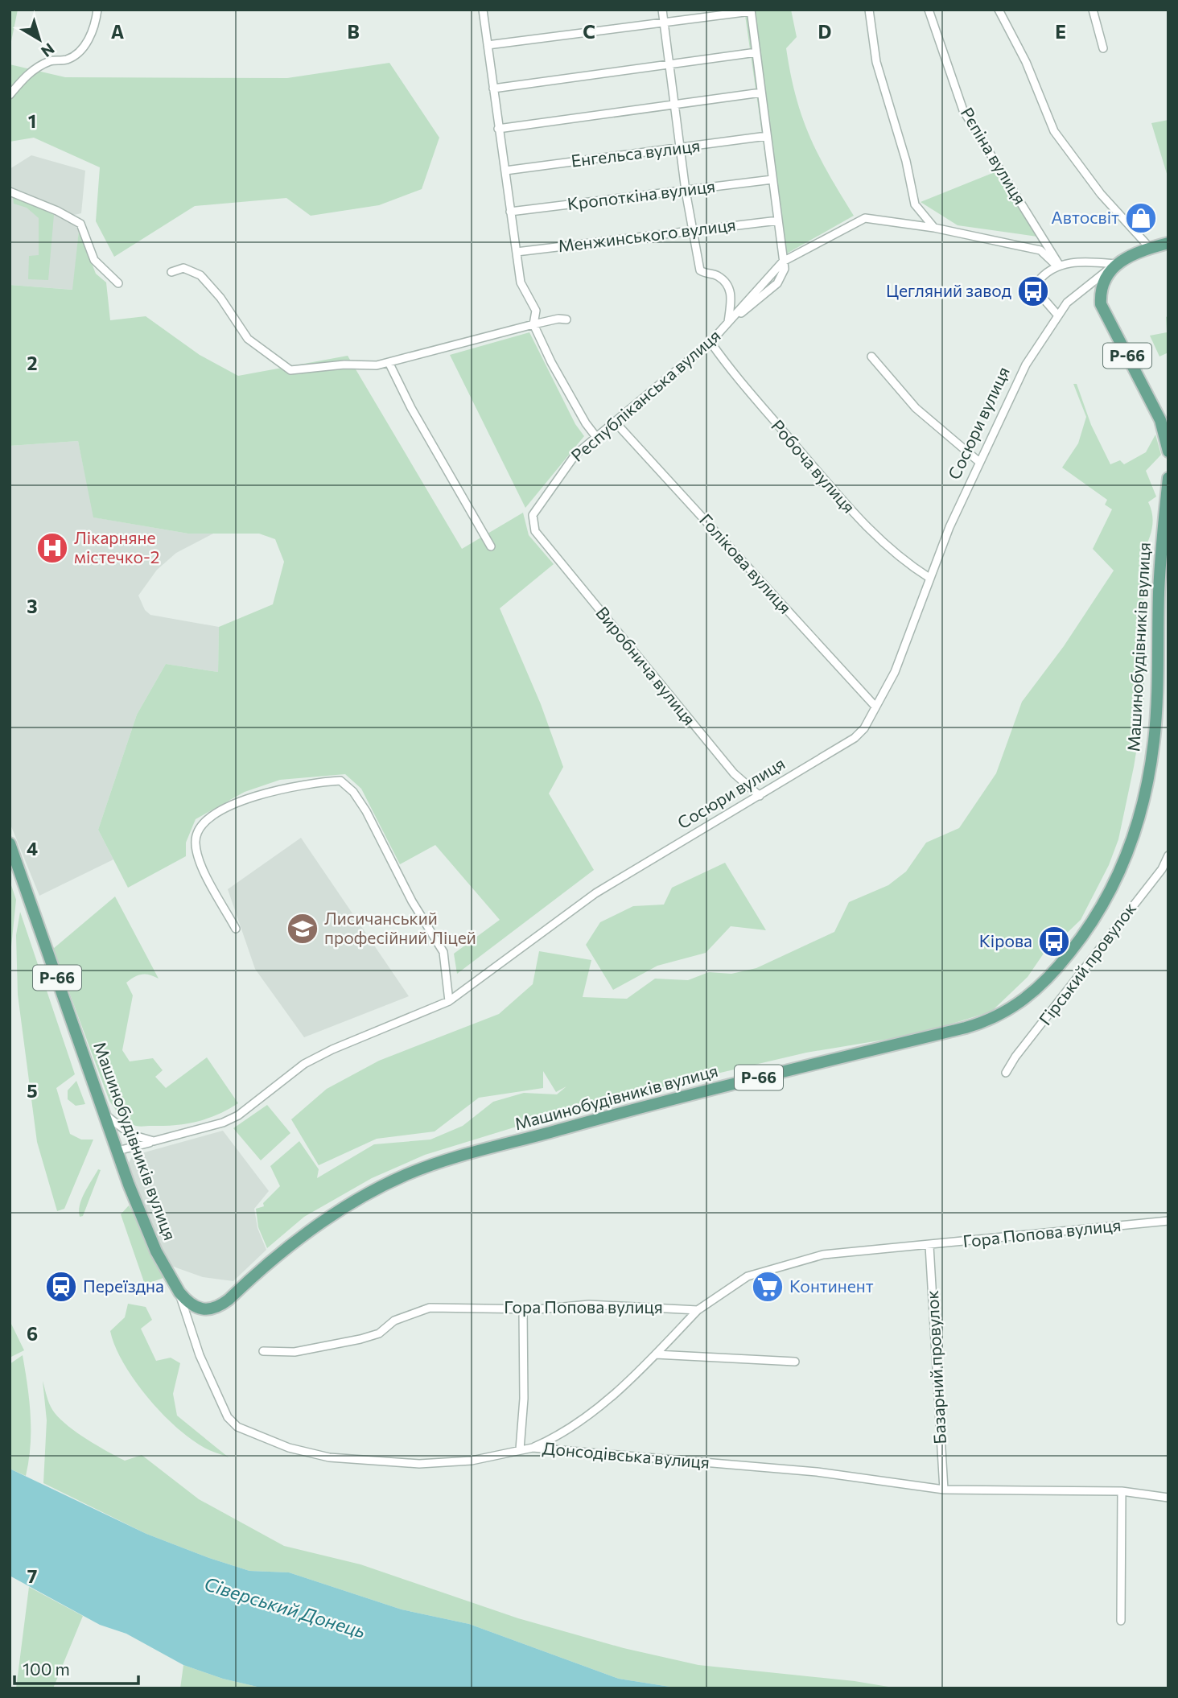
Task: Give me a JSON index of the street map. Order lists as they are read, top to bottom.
{
  "streets": {
    "main road": ["Р-66", "Сосюри вулиця", "Машинобудівників вулиця"],
    "street": [
      "Енгельса вулиця",
      "Рєпіна вулиця",
      "Кропоткіна вулиця",
      "Менжинського вулиця",
      "Республіканська вулиця",
      "Робоча вулиця",
      "Голікова вулиця",
      "Виробнича вулиця",
      "Гірський провулок",
      "Гора Попова вулиця",
      "Базарний провулок",
      "Донсодівська вулиця"
    ]
  },
  "crossings": [
    ["Рєпіна вулиця", "Республіканська вулиця"],
    ["Р-66", "Сосюри вулиця"],
    ["Республіканська вулиця", "Робоча вулиця"],
    ["Республіканська вулиця", "Голікова вулиця"],
    ["Республіканська вулиця", "Виробнича вулиця"],
    ["Сосюри вулиця", "Робоча вулиця"],
    ["Сосюри вулиця", "Голікова вулиця"],
    ["Сосюри вулиця", "Машинобудівників вулиця"],
    ["Сосюри вулиця", "Виробнича вулиця"],
    ["Машинобудівників вулиця", "Донсодівська вулиця"],
    ["Гора Попова вулиця", "Базарний провулок"],
    ["Базарний провулок", "Донсодівська вулиця"]
  ],
  "water": ["Сіверський Донець"],
  "places": {
    "shop": ["Автосвіт"],
    "bus stop": ["Цегляний завод", "Кірова"],
    "hospital": ["Лікарняне містечко-2"],
    "school or university": ["Лисичанський професійний Ліцей"],
    "station": ["Переїздна"],
    "supermarket": ["Континент"]
  },
  "scale_bar": "100 m",
  "north": "bottom right",
  "grid": {
    "columns": [
      "A",
      "B",
      "C",
      "D",
      "E"
    ],
    "rows": [
      "1",
      "2",
      "3",
      "4",
      "5",
      "6",
      "7"
    ]
  }
}
